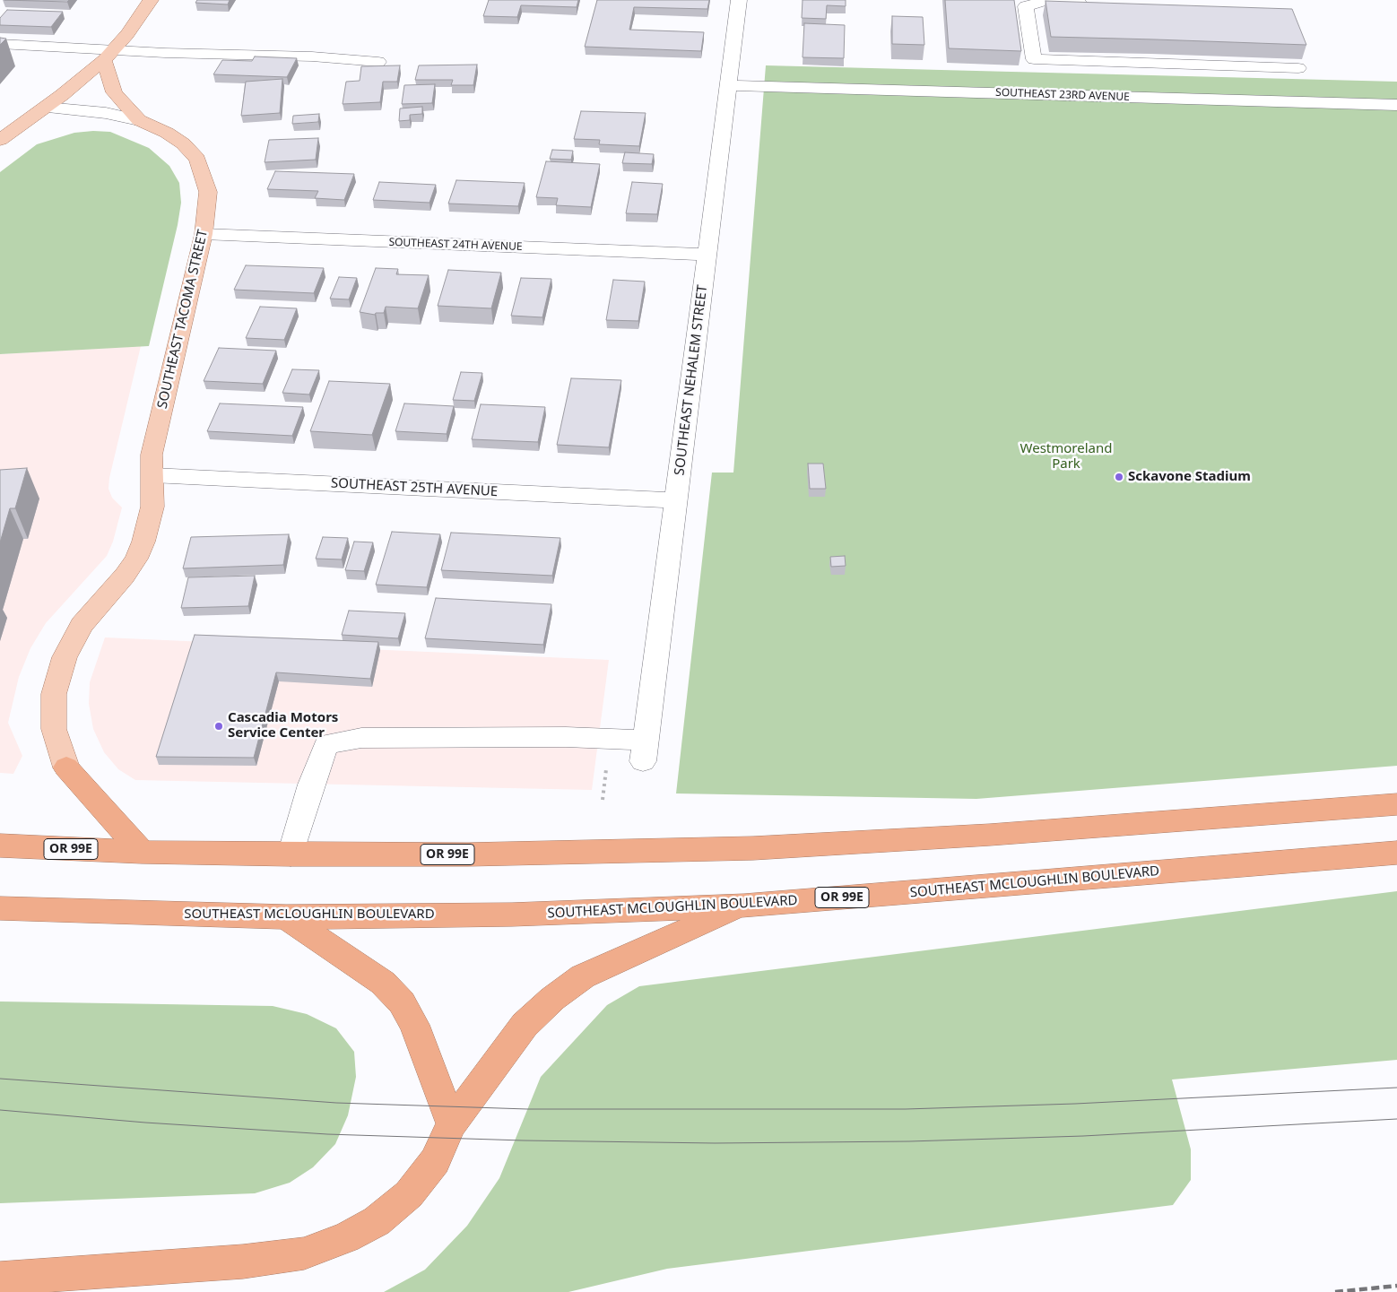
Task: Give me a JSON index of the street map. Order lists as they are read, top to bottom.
{
  "streets": {
    "highway": ["OR 99E", "SOUTHEAST MCLOUGHLIN BOULEVARD"],
    "main road": ["SOUTHEAST TACOMA STREET"],
    "street": [
      "SOUTHEAST 23RD AVENUE",
      "SOUTHEAST 24TH AVENUE",
      "SOUTHEAST NEHALEM STREET",
      "SOUTHEAST 25TH AVENUE"
    ]
  },
  "crossings": [
    ["SOUTHEAST 23RD AVENUE", "SOUTHEAST NEHALEM STREET"],
    ["SOUTHEAST 24TH AVENUE", "SOUTHEAST TACOMA STREET"],
    ["SOUTHEAST 24TH AVENUE", "SOUTHEAST NEHALEM STREET"],
    ["SOUTHEAST TACOMA STREET", "SOUTHEAST 25TH AVENUE"],
    ["SOUTHEAST NEHALEM STREET", "SOUTHEAST 25TH AVENUE"],
    ["SOUTHEAST NEHALEM STREET", "OR 99E"]
  ],
  "parks": ["Westmoreland Park"],
  "places": ["Sckavone Stadium", "Cascadia Motors Service Center"]
}
